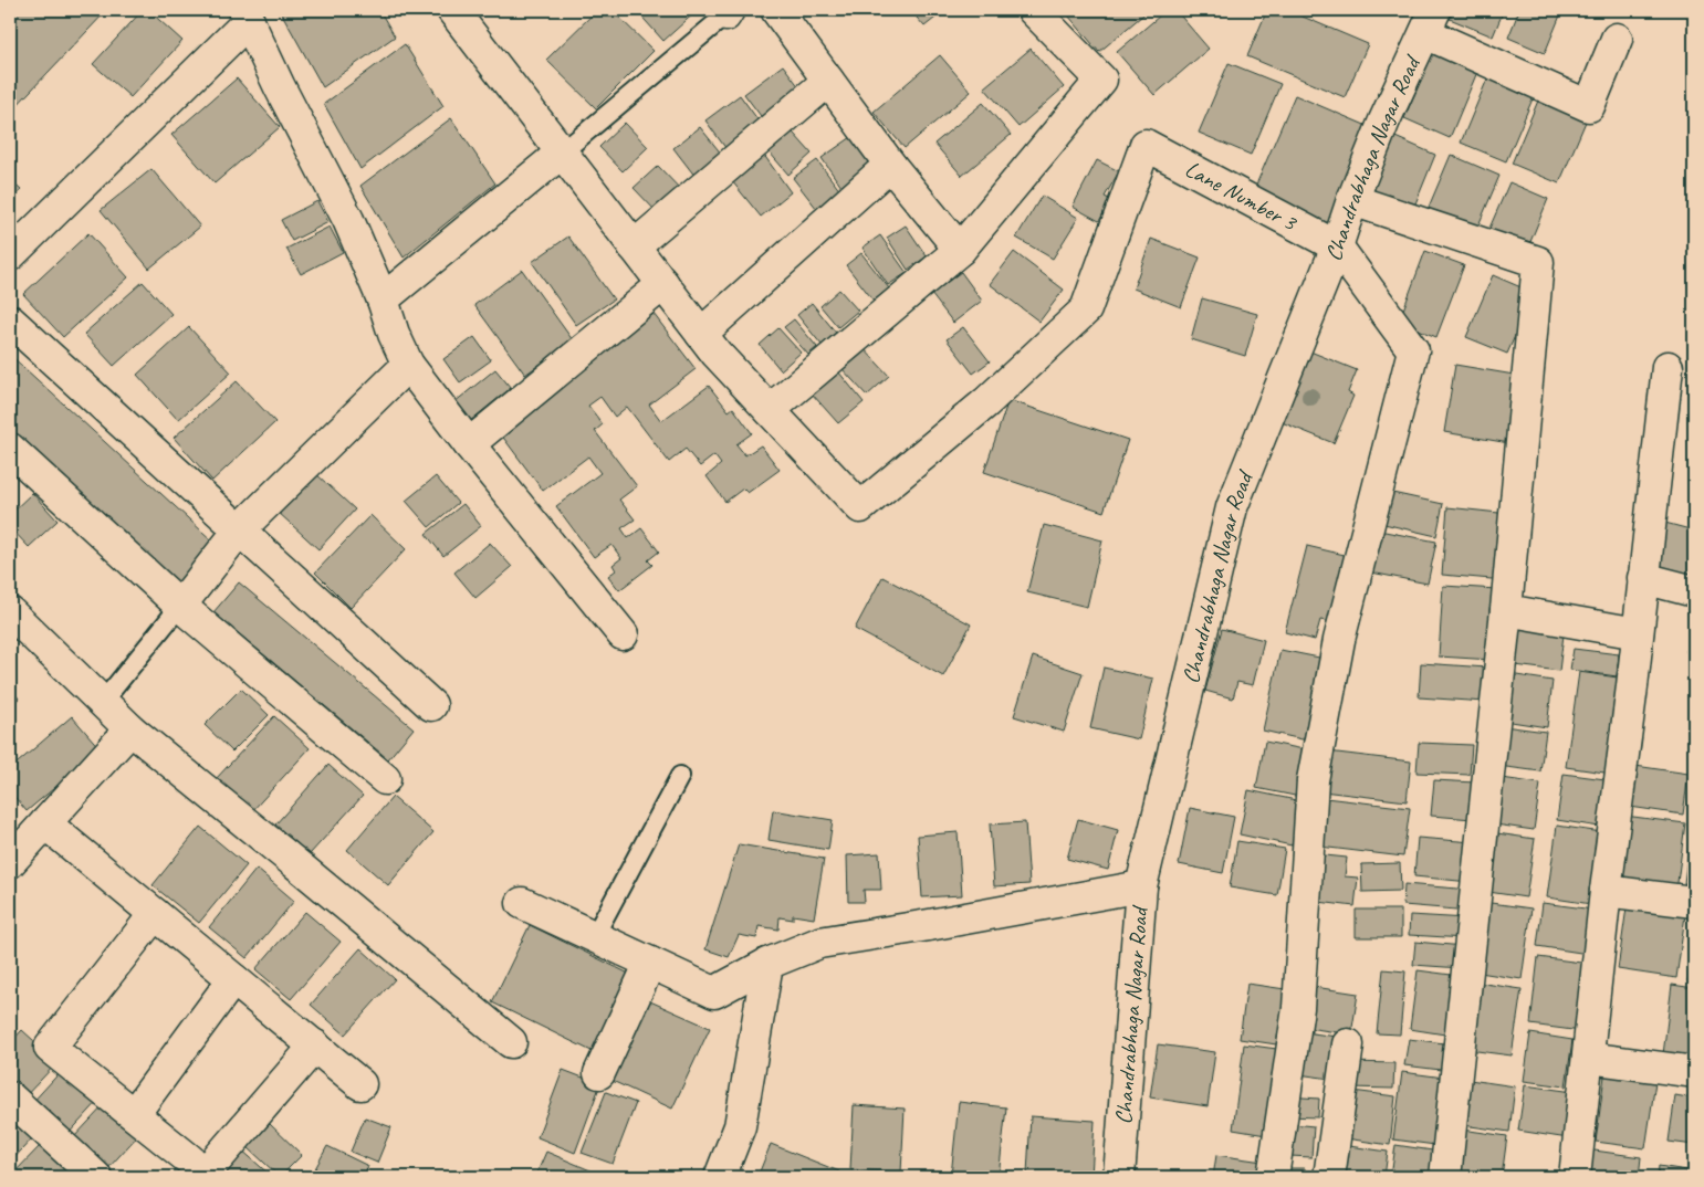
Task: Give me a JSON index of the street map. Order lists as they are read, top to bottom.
{
  "streets": {
    "street": ["Chandrabhaga Nagar Road", "Lane Number 3"]
  },
  "crossings": [
    ["Chandrabhaga Nagar Road", "Lane Number 3"]
  ]
}
